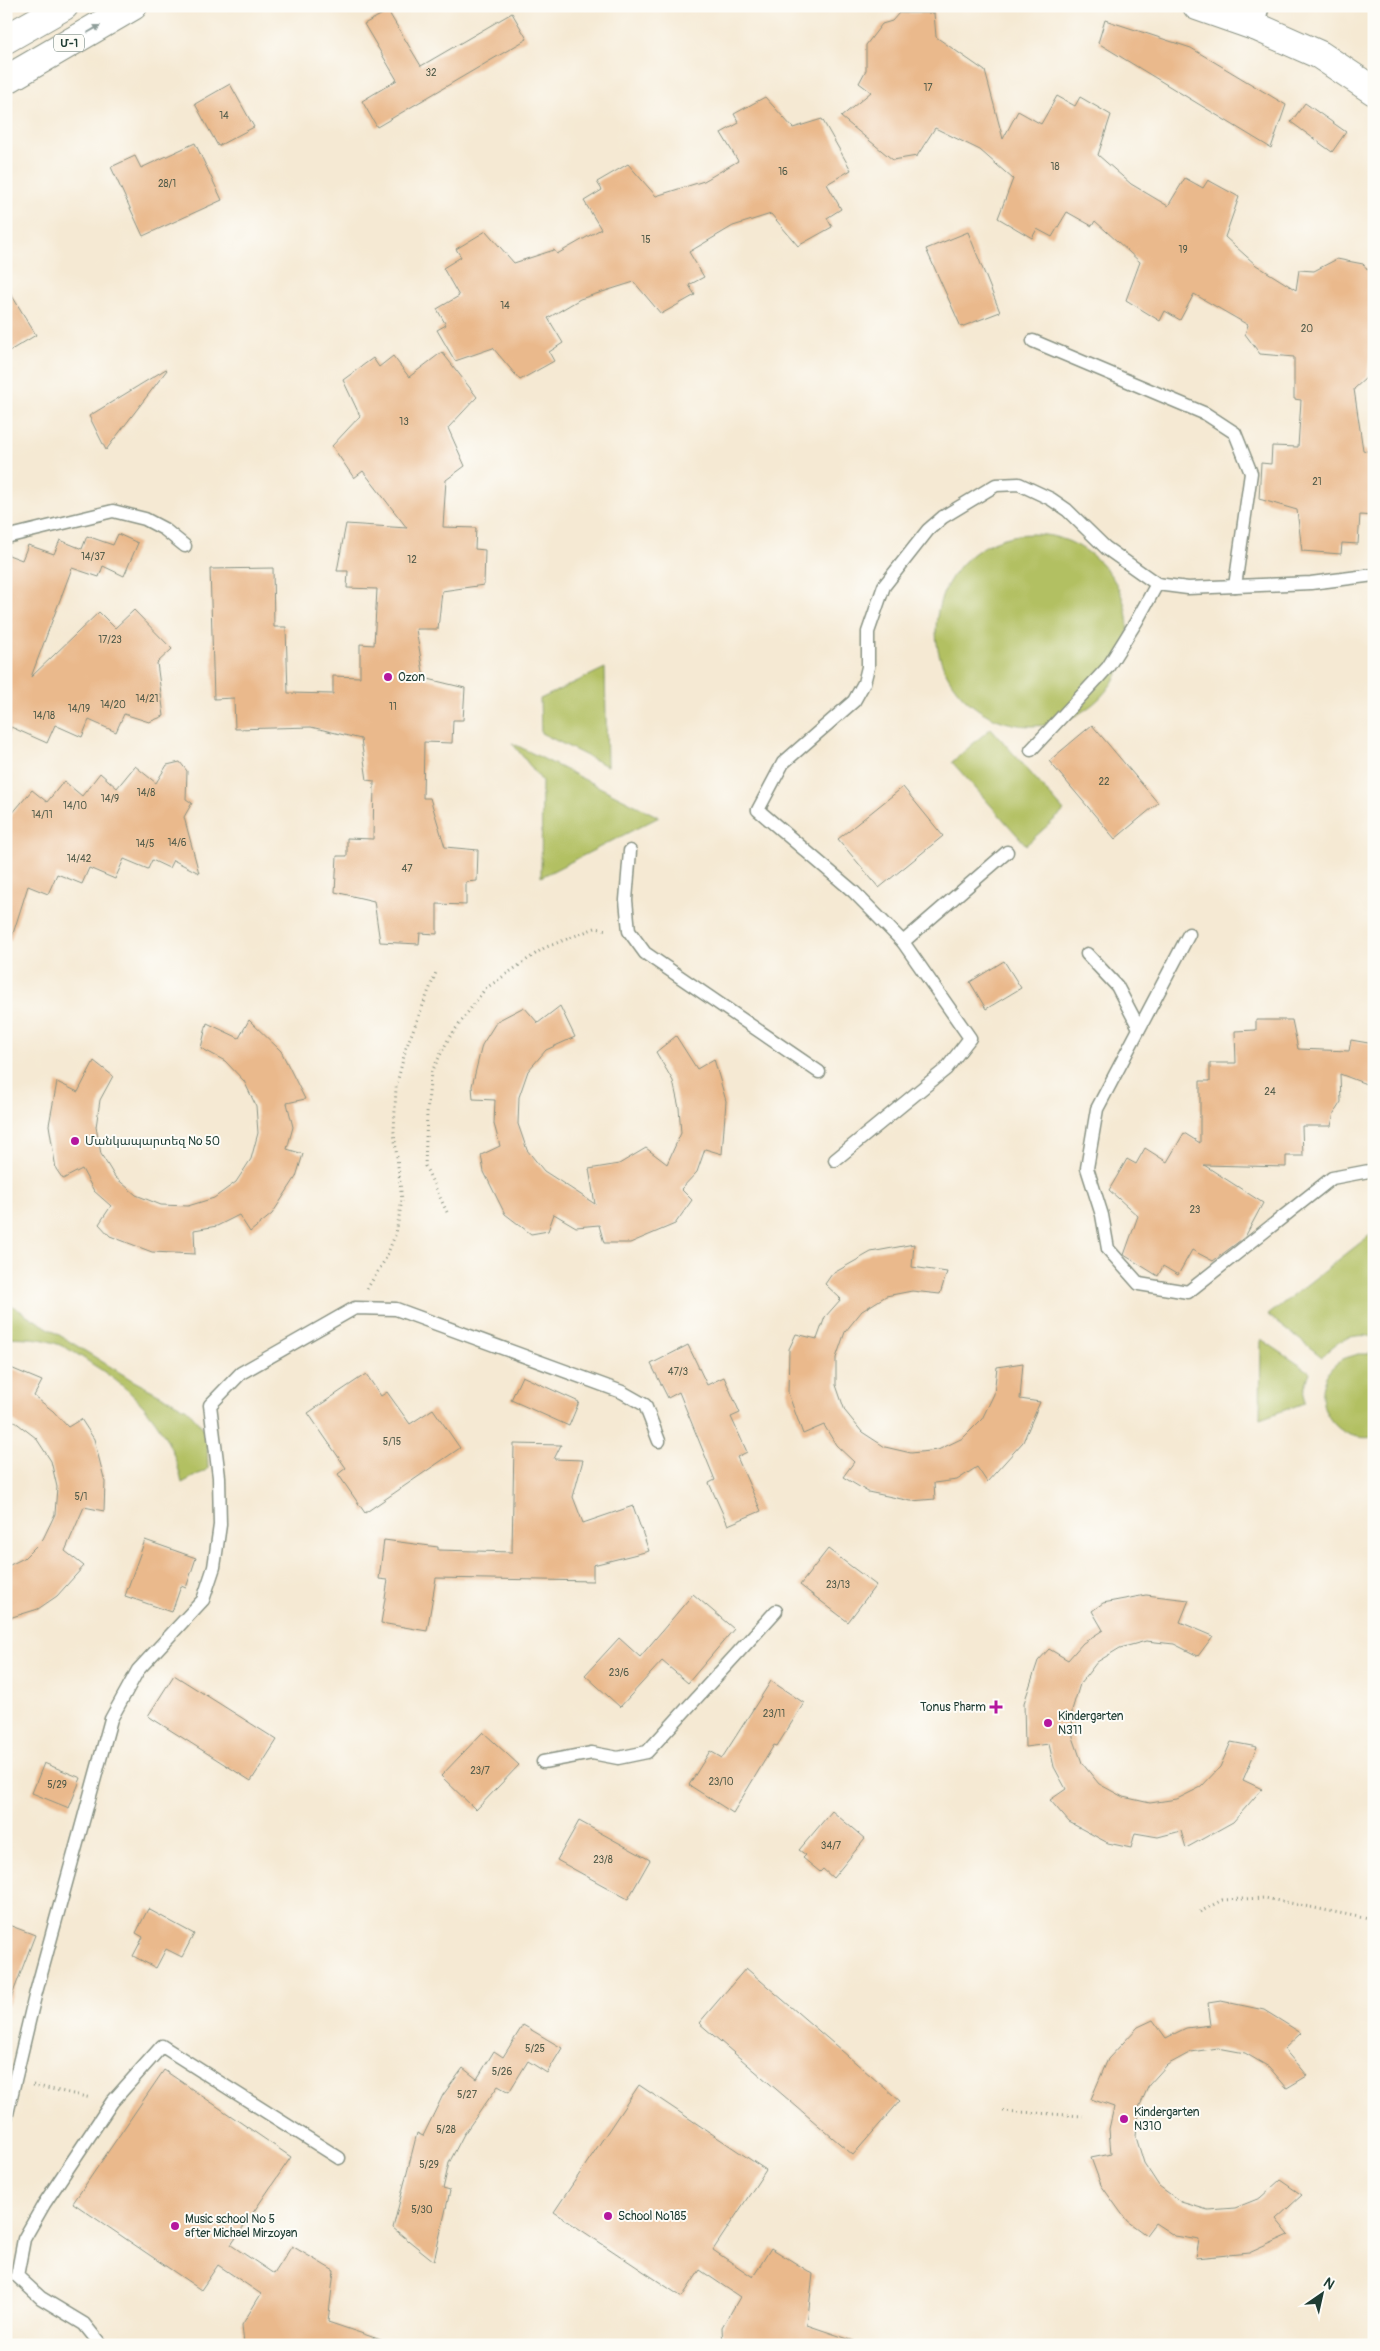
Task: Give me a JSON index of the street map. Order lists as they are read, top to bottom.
{
  "streets": {
    "main road": ["Մ-1"]
  },
  "places": {
    "other": [
      "Ozon",
      "Մանկապարտեզ № 50",
      "Kindergarten N311",
      "Kindergarten N310",
      "School No185",
      "Music school No 5 after Michael Mirzoyan"
    ],
    "health": ["Tonus Pharm"]
  },
  "house_numbers": [
    "32",
    "17",
    "14",
    "18",
    "16",
    "28/1",
    "15",
    "19",
    "14",
    "20",
    "13",
    "21",
    "14/37",
    "12",
    "17/23",
    "14/21",
    "14/20",
    "11",
    "14/19",
    "14/18",
    "22",
    "14/8",
    "14/9",
    "14/10",
    "14/11",
    "14/6",
    "14/5",
    "14/42",
    "47",
    "24",
    "23",
    "47/3",
    "5/15",
    "5/1",
    "23/13",
    "23/6",
    "23/11",
    "23/7",
    "23/10",
    "5/29",
    "34/7",
    "23/8",
    "5/25",
    "5/26",
    "5/27",
    "5/28",
    "5/29",
    "5/30"
  ],
  "north": "top right"
}
